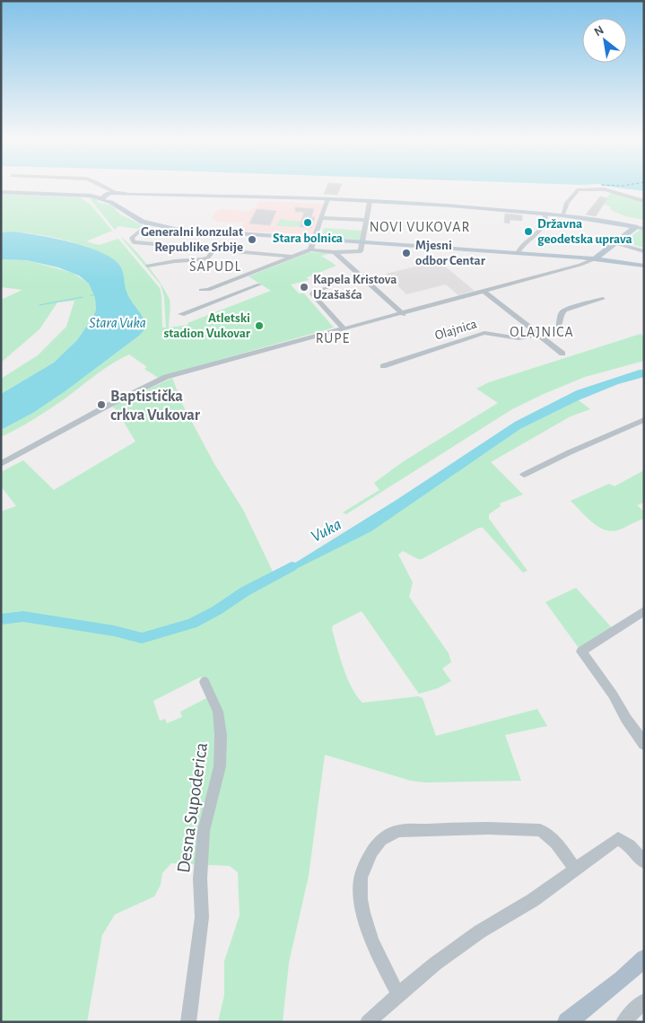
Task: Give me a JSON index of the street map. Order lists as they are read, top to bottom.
{
  "streets": {
    "street": ["Olajnica", "Desna Supoderica"]
  },
  "districts": [
    "NOVI VUKOVAR",
    "ŠAPUDL",
    "OLAJNICA",
    "RUPE"
  ],
  "water": ["Stara Vuka", "Vuka"],
  "places": [
    "Stara bolnica",
    "Državna geodetska uprava",
    "Generalni konzulat Republike Srbije",
    "Mjesni odbor Centar",
    "Kapela Kristova Uzašašća",
    "Atletski stadion Vukovar",
    "Baptistička crkva Vukovar"
  ],
  "north": "top left"
}
